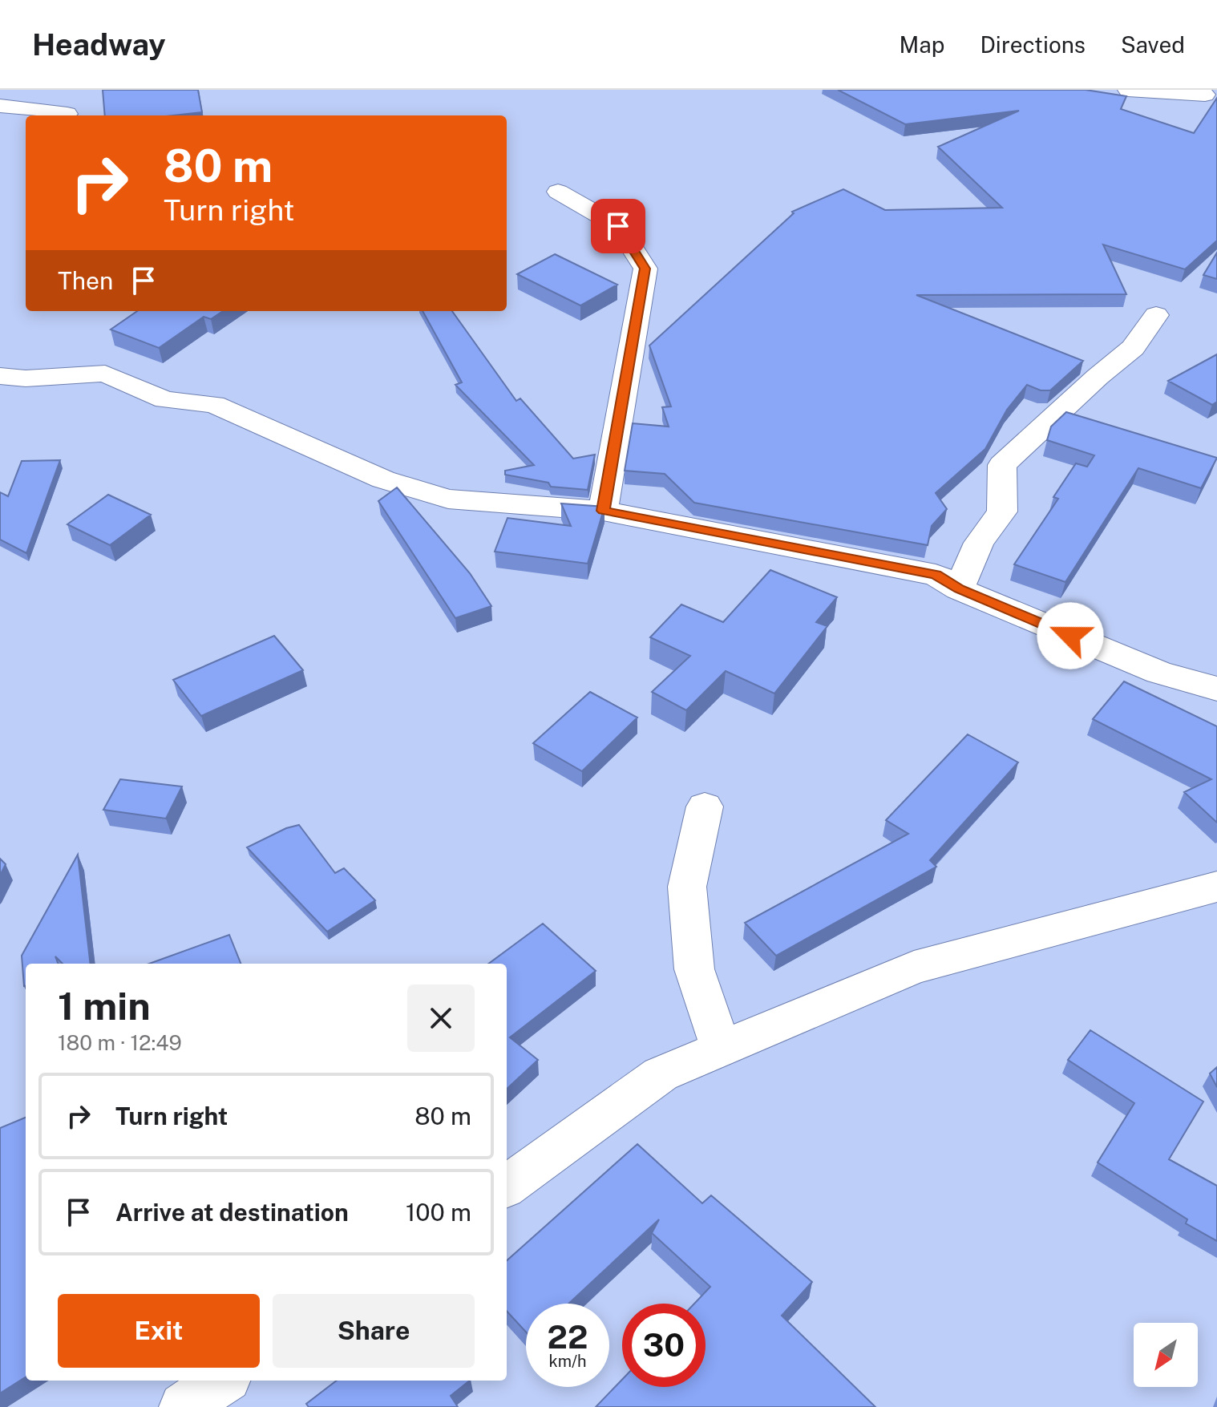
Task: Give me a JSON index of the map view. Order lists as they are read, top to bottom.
{
  "north": "bottom left",
  "page": {
    "header": "Headway",
    "nav": ["Map", "Directions", "Saved"],
    "turn": ["80 m", "Turn right"],
    "then": "Then",
    "heading": ["1 min", "180 m · 12:49"],
    "list": [
      {
        "name": "Turn right",
        "value": "80 m"
      },
      {
        "name": "Arrive at destination",
        "value": "100 m"
      }
    ],
    "buttons": ["Exit", "Share"],
    "speed": "22 km/h",
    "limit": "30"
  }
}
